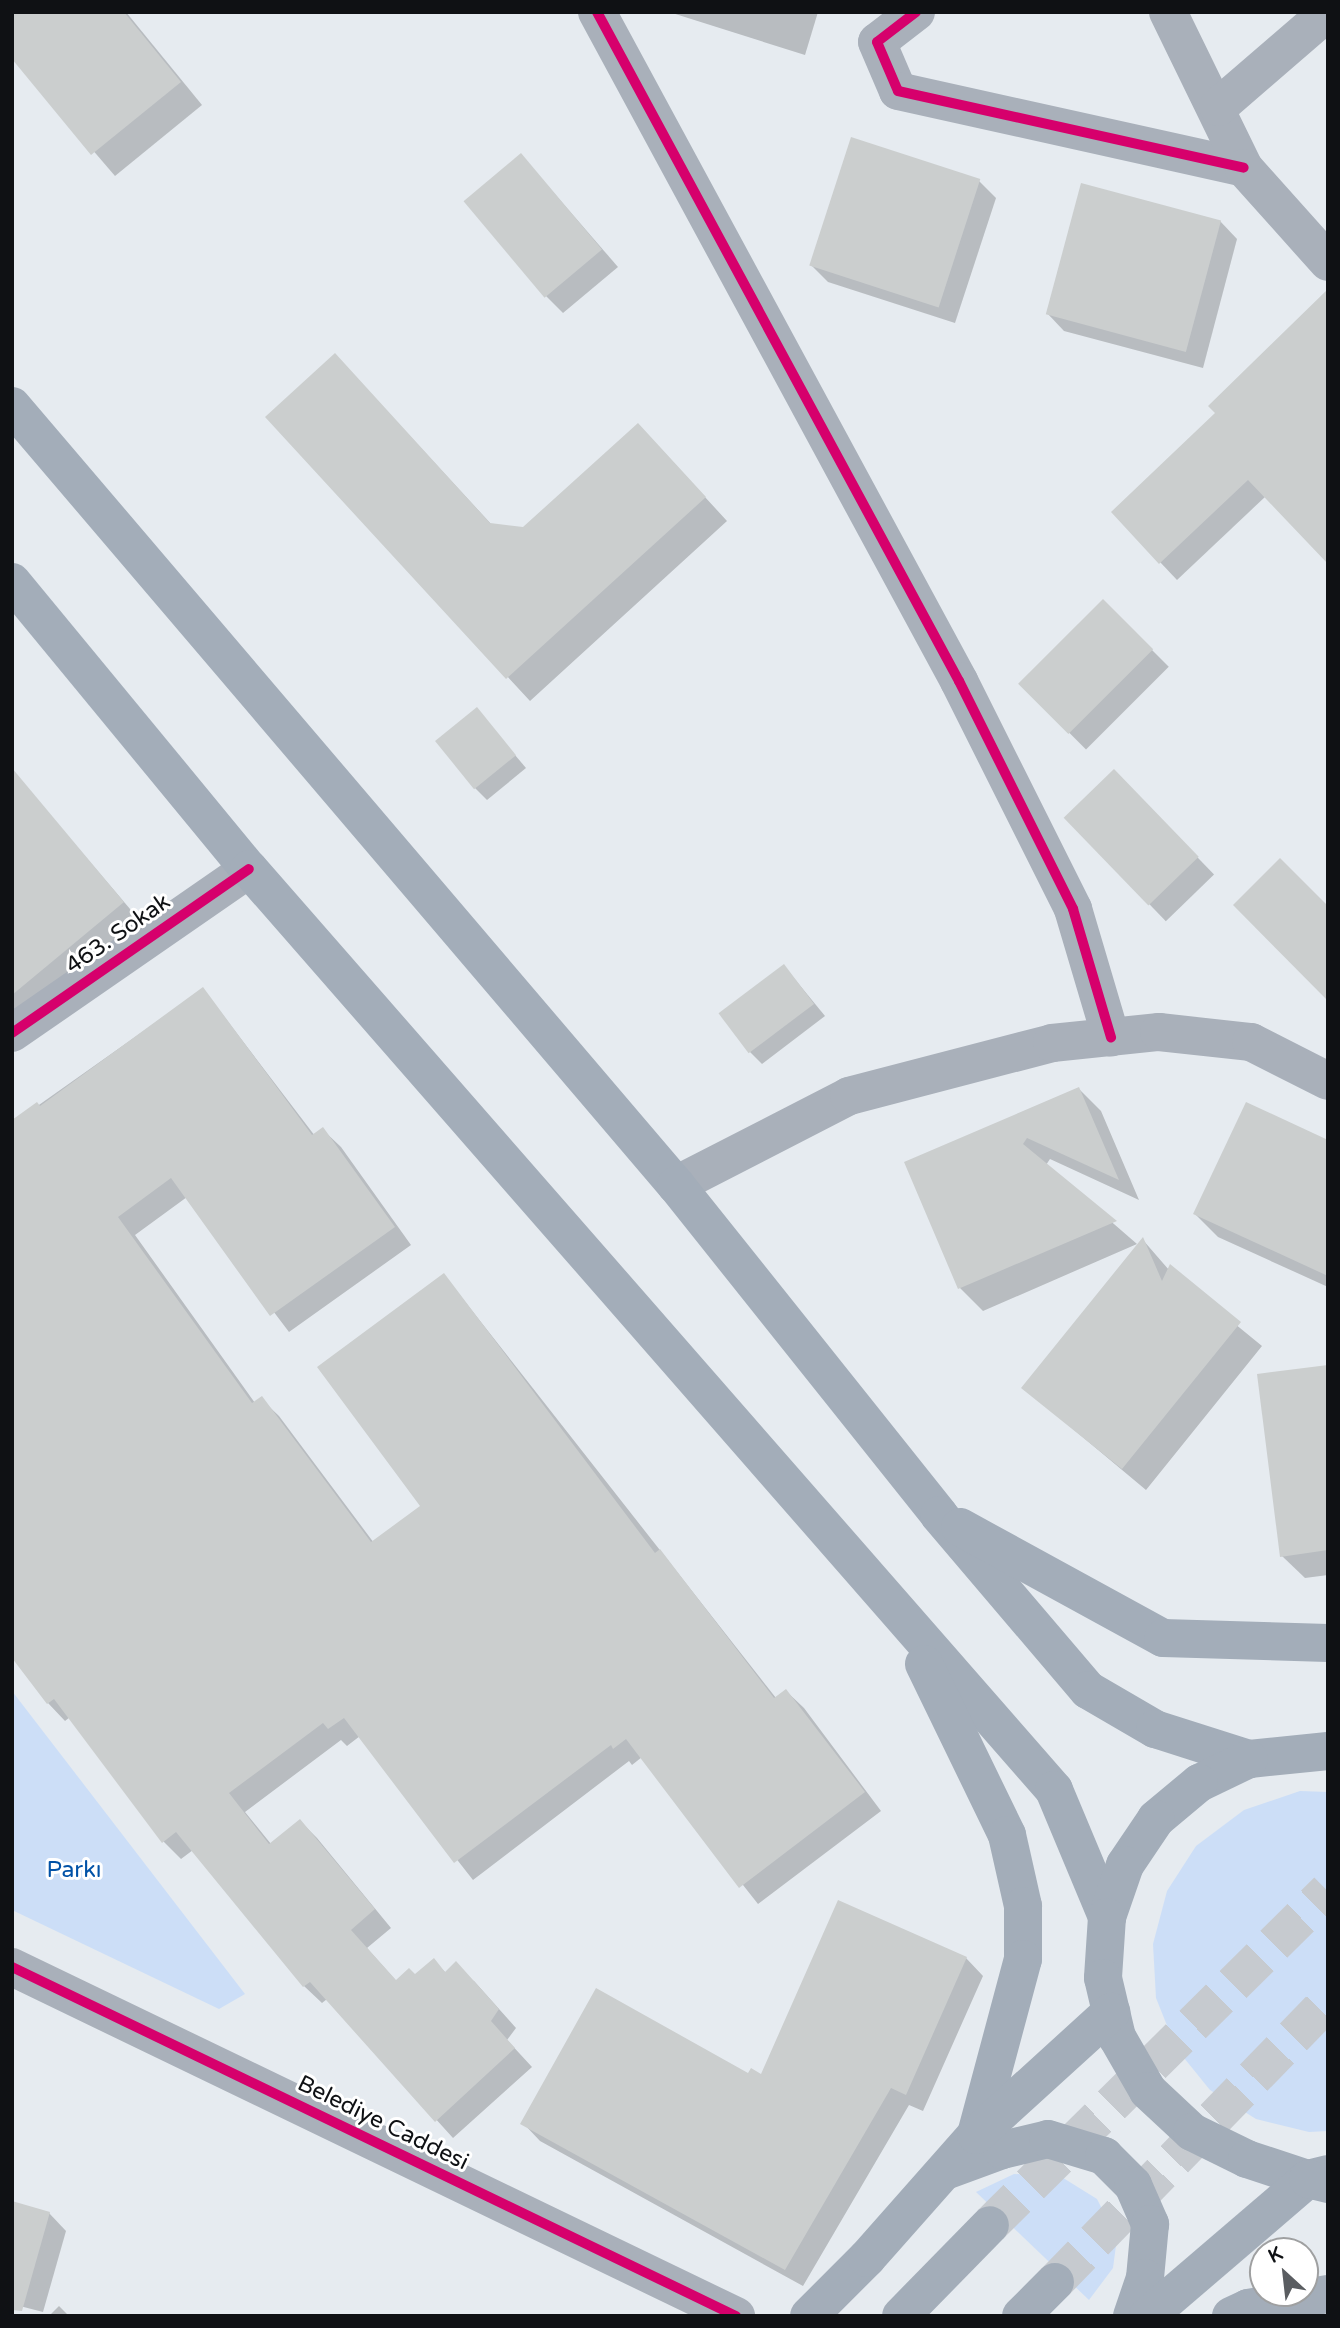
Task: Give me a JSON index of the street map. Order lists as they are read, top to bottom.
{
  "streets": {
    "street": ["463. Sokak", "Belediye Caddesi"]
  },
  "parks": ["Parkı"],
  "north": "top left"
}
